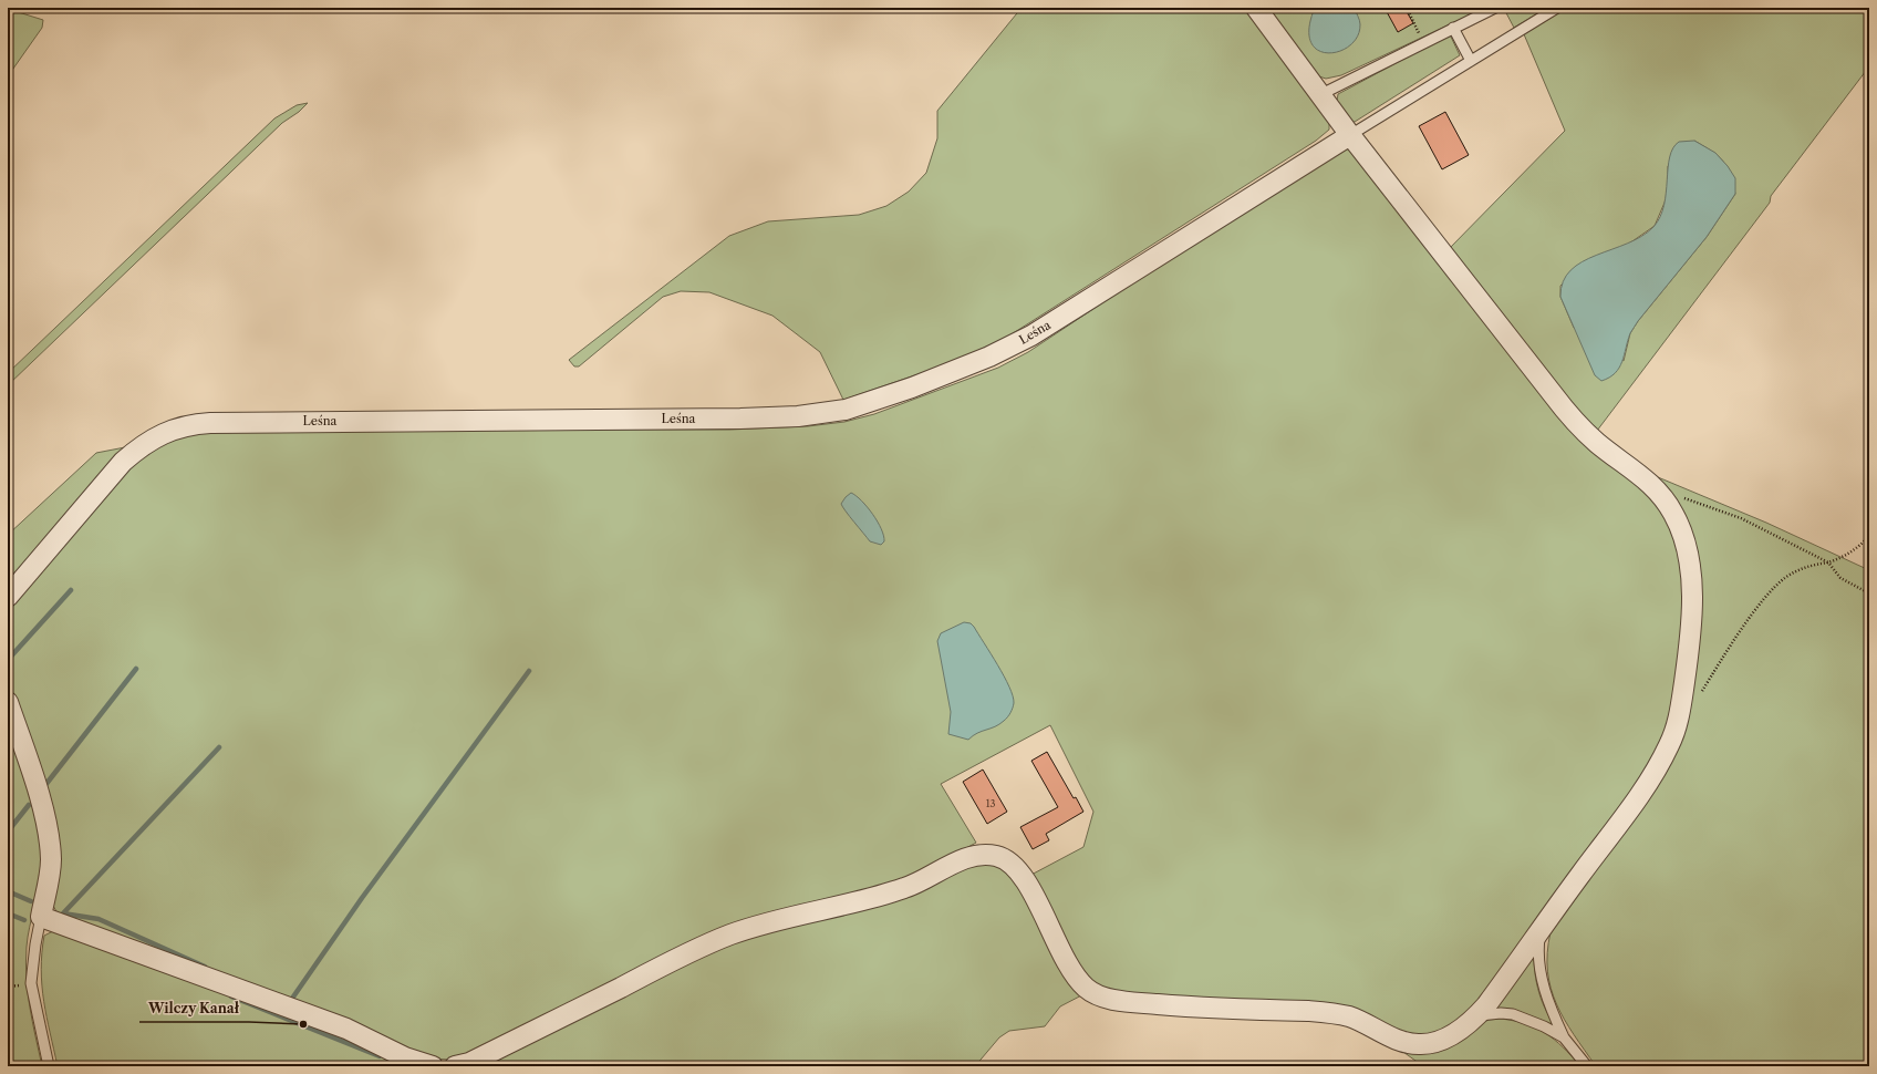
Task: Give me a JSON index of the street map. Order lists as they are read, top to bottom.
{
  "streets": {
    "street": ["Leśna"]
  },
  "places": ["Wilczy Kanał"],
  "house_numbers": ["13"]
}
